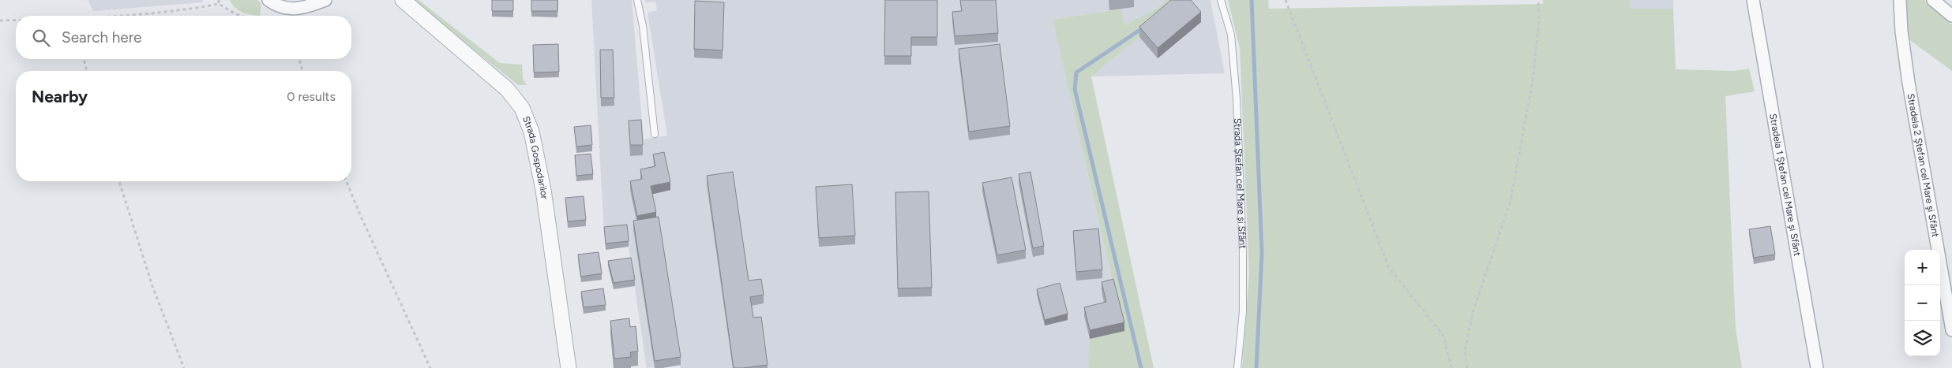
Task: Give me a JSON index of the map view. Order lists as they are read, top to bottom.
{
  "streets": {
    "street": ["Strada Gospodarilor", "Stradela 2 Ştefan cel Mare şi Sfânt", "Stradela 1 Ştefan cel Mare şi Sfânt"],
    "lane": ["Strada Ștefan cel Mare și Sfânt"]
  },
  "page": {
    "search": "Search here",
    "heading": ["Nearby", "0 results"],
    "map_buttons": ["+", "−"]
  }
}
